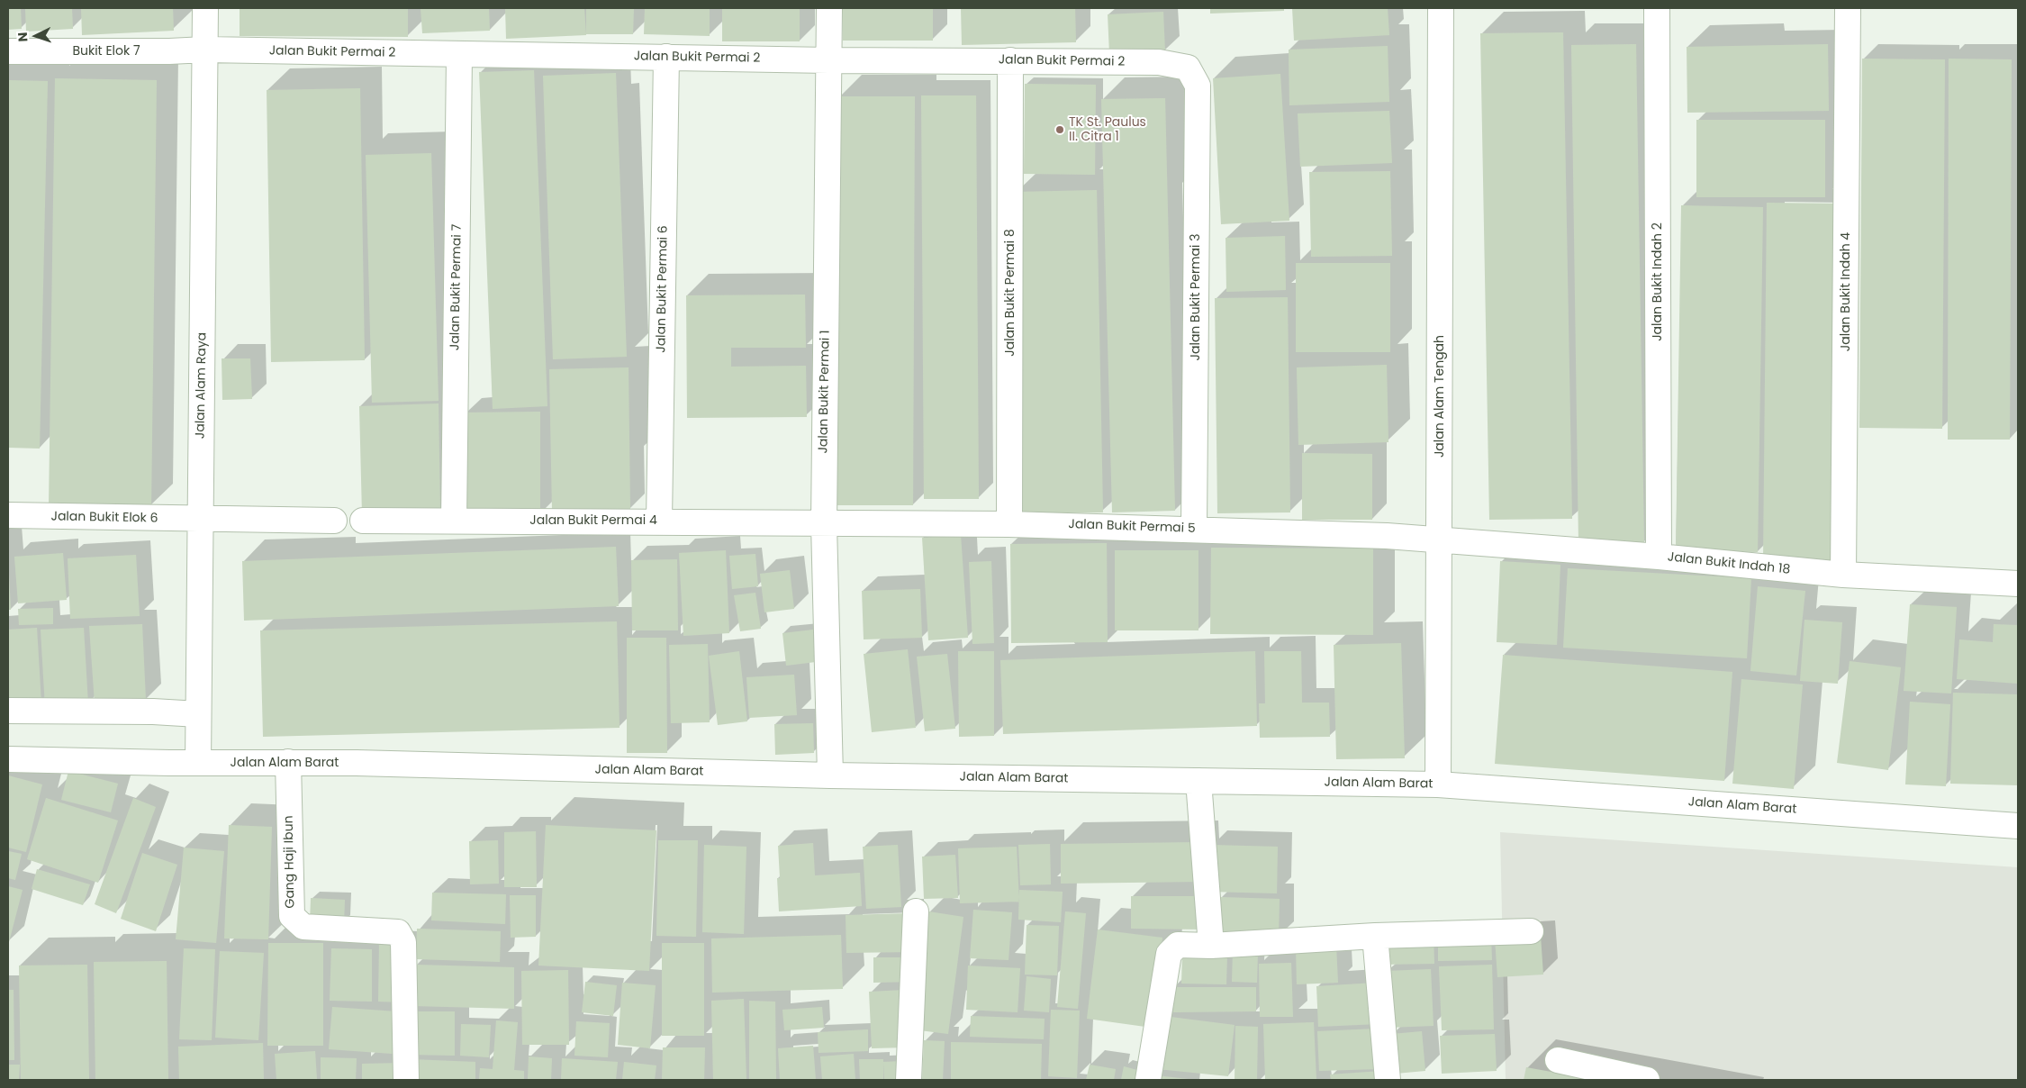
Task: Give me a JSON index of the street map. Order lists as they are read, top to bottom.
{
  "streets": {
    "street": [
      "Bukit Elok 7",
      "Jalan Bukit Permai 2",
      "Jalan Bukit Indah 2",
      "Jalan Bukit Permai 7",
      "Jalan Bukit Permai 6",
      "Jalan Bukit Indah 4",
      "Jalan Bukit Permai 8",
      "Jalan Bukit Permai 3",
      "Jalan Alam Raya",
      "Jalan Bukit Permai 1",
      "Jalan Alam Tengah",
      "Jalan Bukit Elok 6",
      "Jalan Bukit Permai 4",
      "Jalan Bukit Permai 5",
      "Jalan Bukit Indah 18",
      "Jalan Alam Barat",
      "Gang Haji Ibun"
    ]
  },
  "crossings": [
    ["Bukit Elok 7", "Jalan Bukit Permai 2"],
    ["Bukit Elok 7", "Jalan Alam Raya"],
    ["Jalan Bukit Permai 2", "Jalan Bukit Permai 7"],
    ["Jalan Bukit Permai 2", "Jalan Bukit Permai 6"],
    ["Jalan Bukit Permai 2", "Jalan Bukit Permai 8"],
    ["Jalan Bukit Permai 2", "Jalan Bukit Permai 3"],
    ["Jalan Bukit Permai 2", "Jalan Alam Raya"],
    ["Jalan Bukit Permai 2", "Jalan Bukit Permai 1"],
    ["Jalan Bukit Indah 2", "Jalan Bukit Indah 18"],
    ["Jalan Bukit Permai 7", "Jalan Bukit Permai 4"],
    ["Jalan Bukit Permai 6", "Jalan Bukit Permai 4"],
    ["Jalan Bukit Indah 4", "Jalan Bukit Indah 18"],
    ["Jalan Bukit Permai 8", "Jalan Bukit Permai 5"],
    ["Jalan Bukit Permai 3", "Jalan Bukit Permai 5"],
    ["Jalan Alam Raya", "Jalan Bukit Elok 6"],
    ["Jalan Alam Raya", "Jalan Alam Barat"],
    ["Jalan Bukit Permai 1", "Jalan Bukit Permai 4"],
    ["Jalan Bukit Permai 1", "Jalan Bukit Permai 5"],
    ["Jalan Bukit Permai 1", "Jalan Alam Barat"],
    ["Jalan Alam Tengah", "Jalan Bukit Permai 5"],
    ["Jalan Alam Tengah", "Jalan Bukit Indah 18"],
    ["Jalan Alam Tengah", "Jalan Alam Barat"],
    ["Jalan Bukit Permai 4", "Jalan Bukit Permai 5"],
    ["Jalan Bukit Permai 5", "Jalan Bukit Indah 18"],
    ["Jalan Alam Barat", "Gang Haji Ibun"]
  ],
  "places": ["TK St. Paulus II. Citra 1"],
  "north": "left"
}
